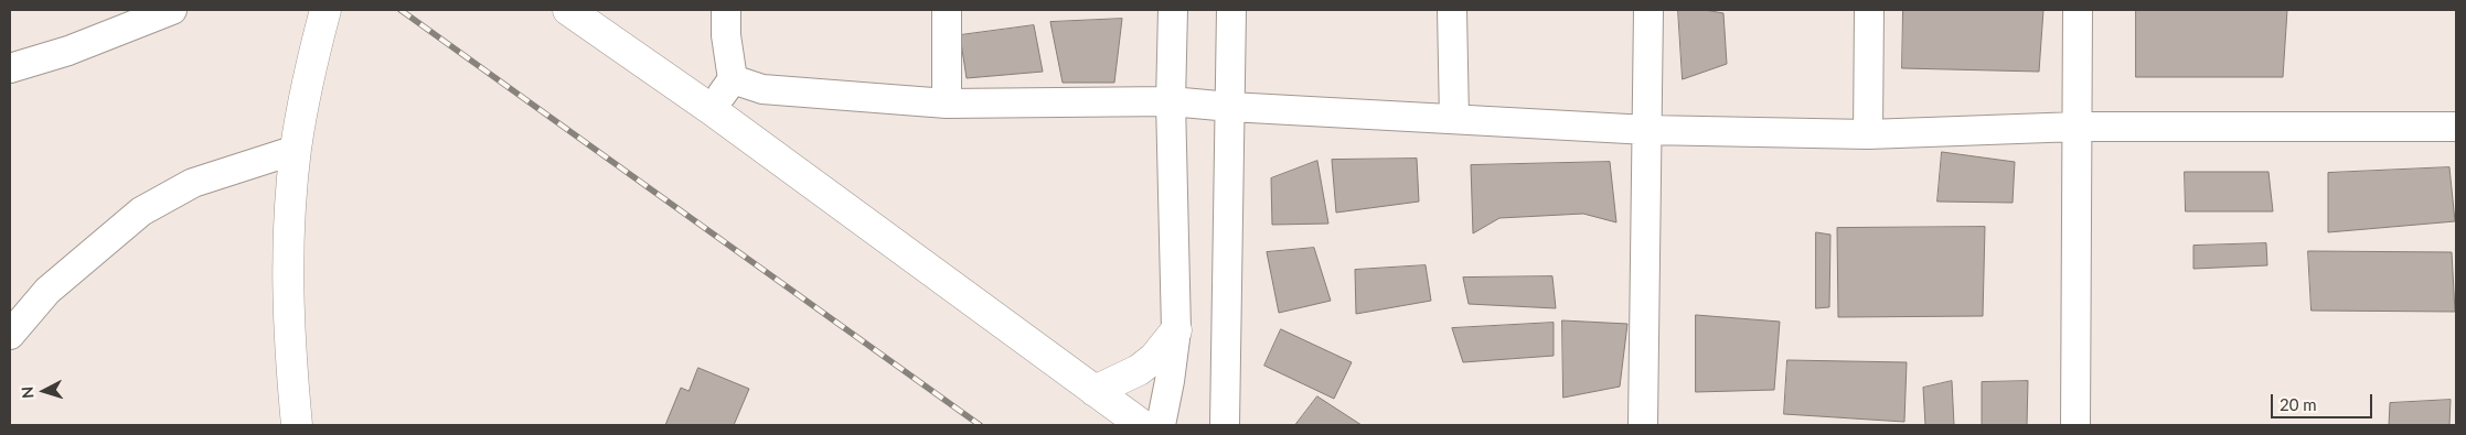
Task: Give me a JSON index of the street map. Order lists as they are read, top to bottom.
{
  "scale_bar": "20 m",
  "north": "left"
}
